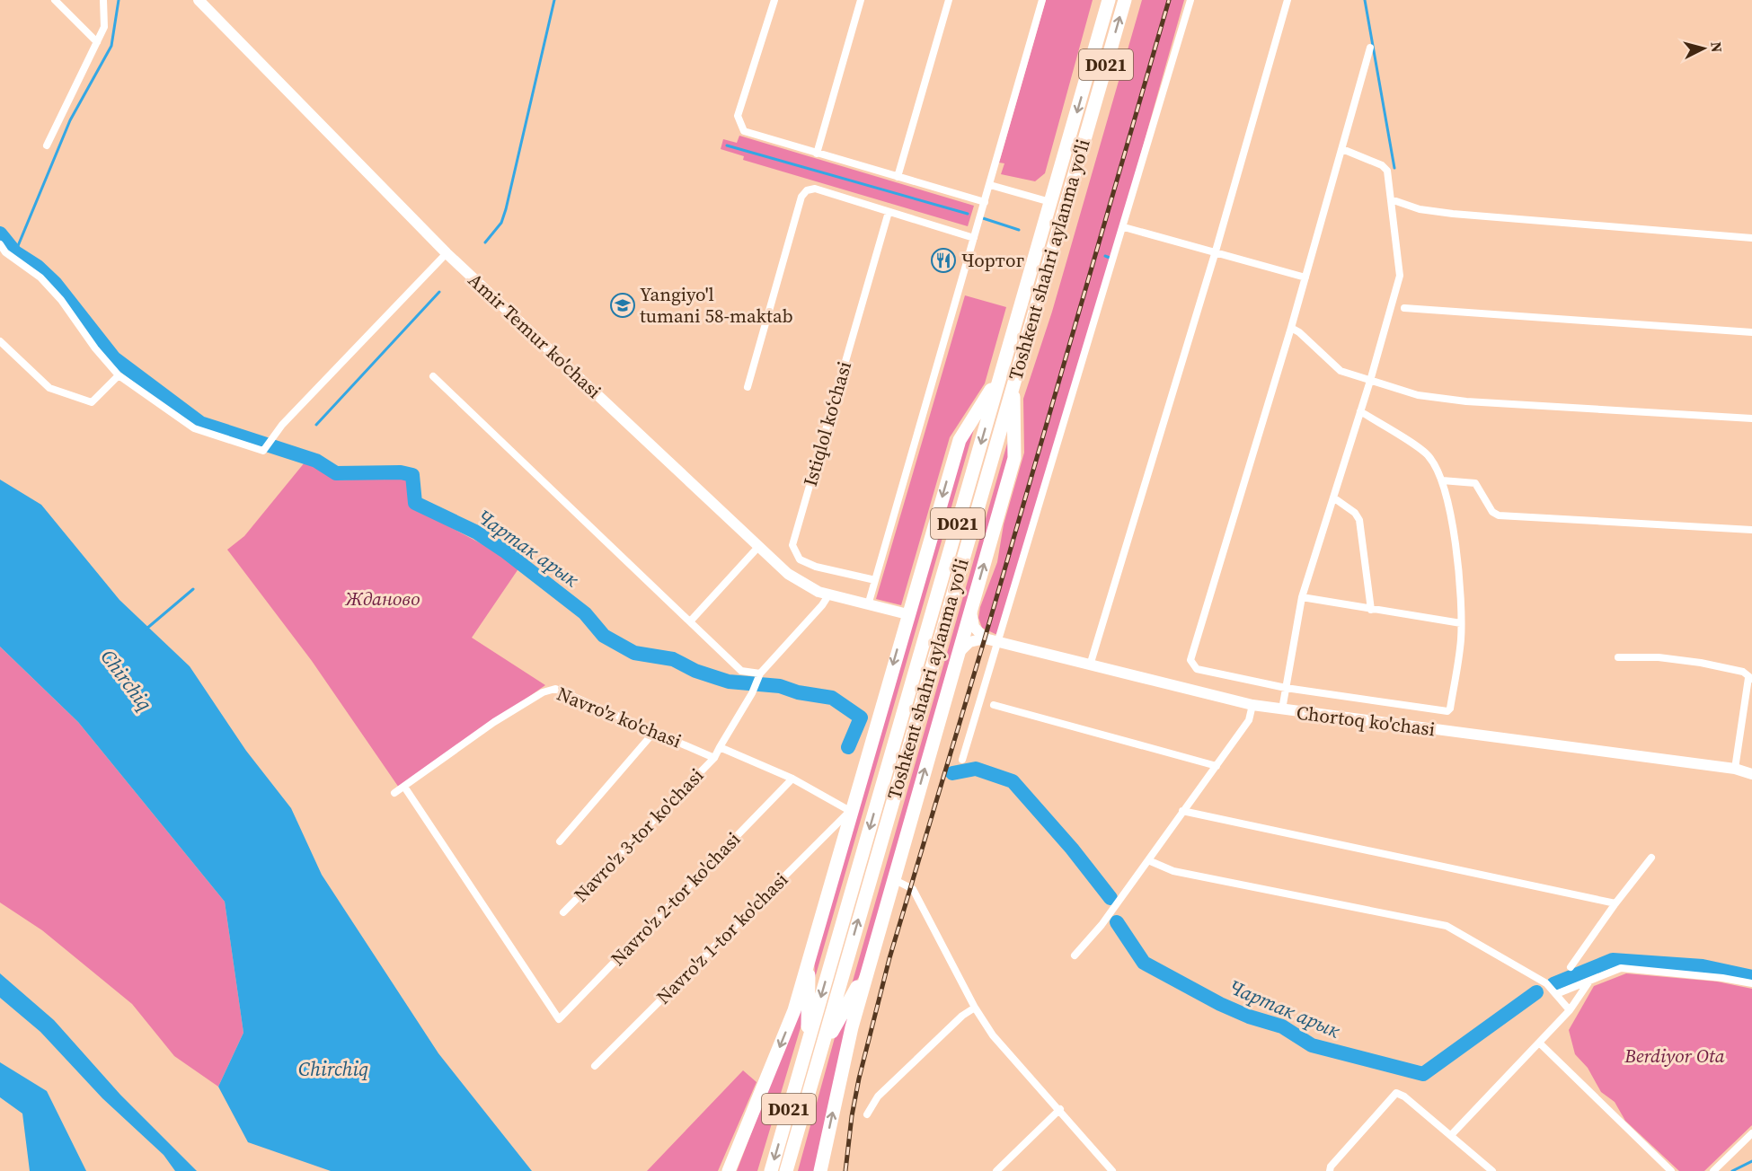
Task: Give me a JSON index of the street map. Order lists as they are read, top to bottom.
{
  "streets": {
    "highway": ["D021", "Toshkent shahri aylanma yoʻli"],
    "main road": ["Amir Temur ko'chasi", "Chortoq ko'chasi"],
    "street": [
      "Istiqlol koʻchasi",
      "Navro'z ko'chasi",
      "Navro'z 3-tor ko'chasi",
      "Navro'z 2-tor ko'chasi",
      "Navro'z 1-tor ko'chasi"
    ]
  },
  "crossings": [
    ["Navro'z ko'chasi", "Navro'z 3-tor ko'chasi"],
    ["Navro'z ko'chasi", "Navro'z 2-tor ko'chasi"]
  ],
  "water": ["Чартак арык", "Chirchiq"],
  "parks": ["Жданово", "Berdiyor Ota"],
  "places": {
    "restaurant": ["Чортог"],
    "school or university": ["Yangiyo'l tumani 58-maktab"]
  },
  "north": "right"
}
